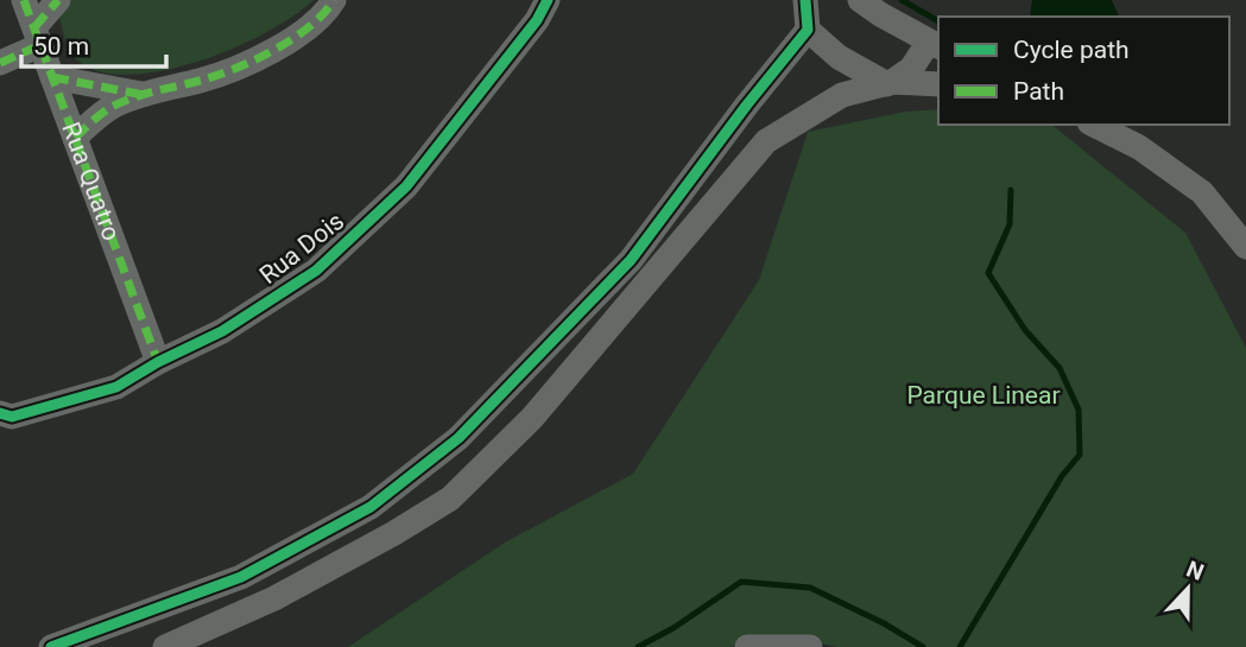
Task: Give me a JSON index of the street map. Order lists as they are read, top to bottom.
{
  "streets": {
    "street": ["Rua Quatro", "Rua Dois"]
  },
  "crossings": [
    ["Rua Quatro", "Rua Dois"]
  ],
  "parks": ["Parque Linear"],
  "legend": ["Cycle path", "Path"],
  "scale_bar": "50 m",
  "north": "top"
}
